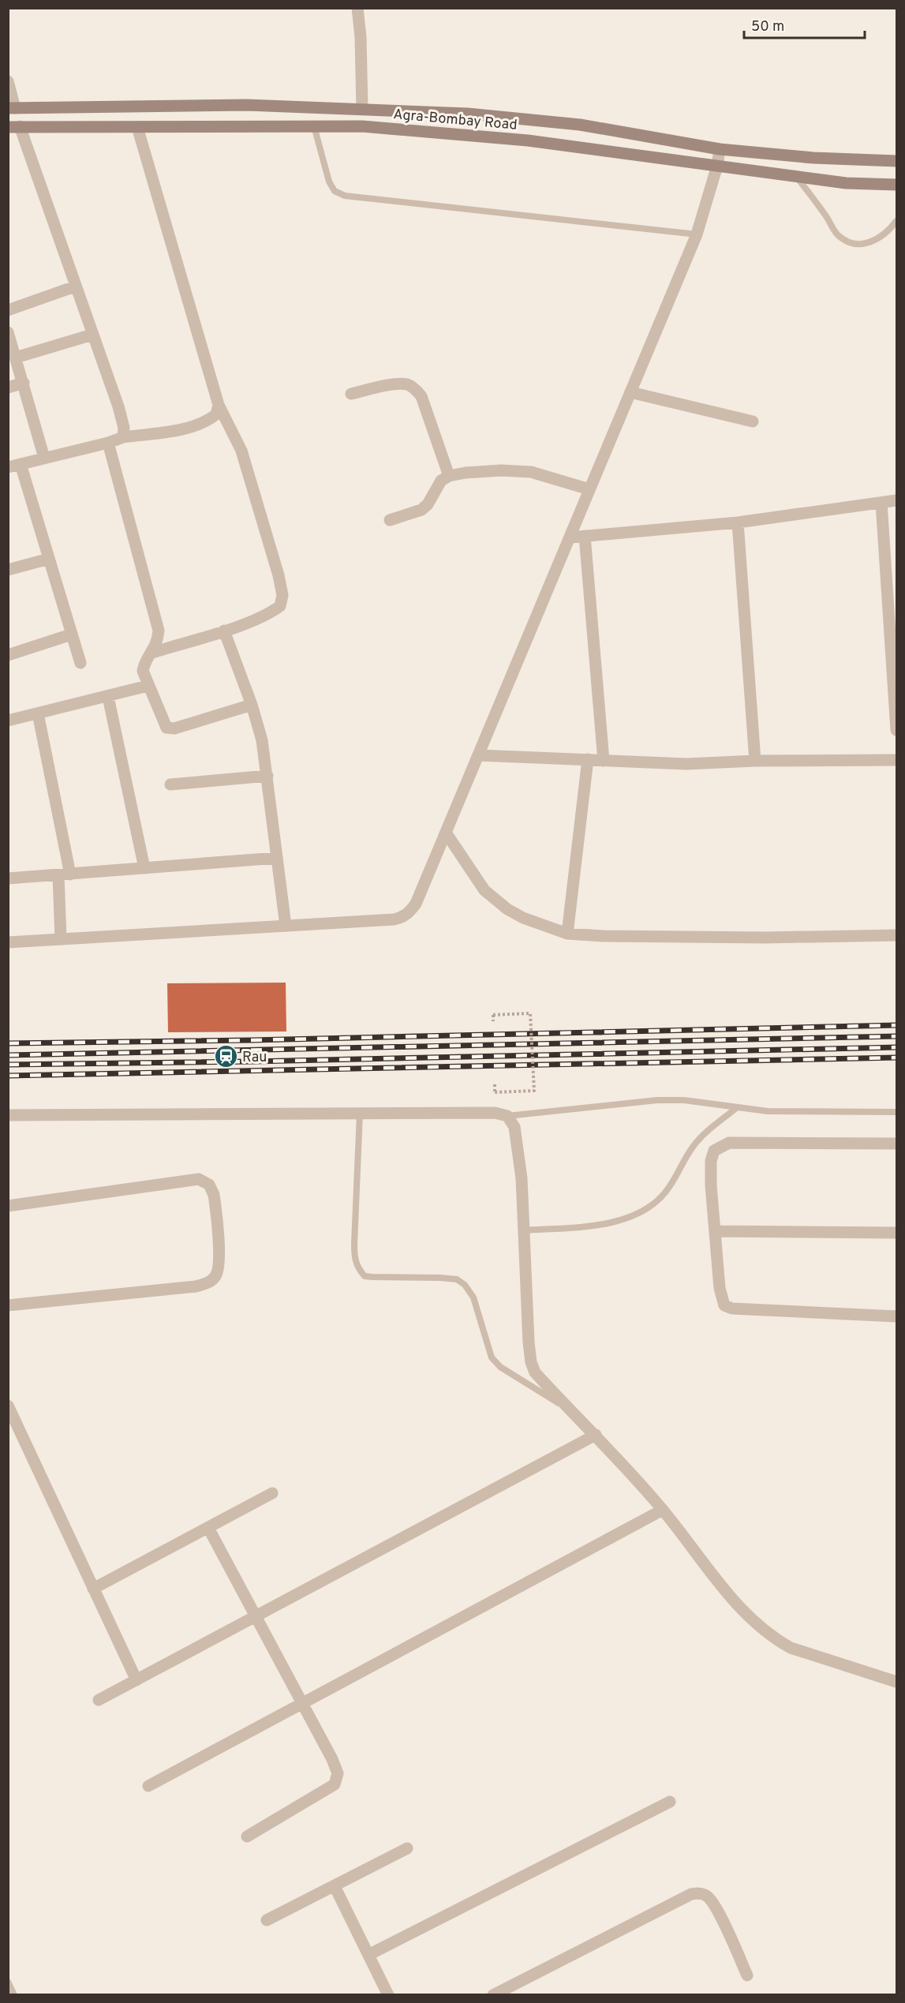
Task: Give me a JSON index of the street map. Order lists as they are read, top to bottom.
{
  "streets": {
    "main road": ["Agra-Bombay Road"]
  },
  "places": {
    "station": ["Rau"]
  },
  "scale_bar": "50 m"
}
